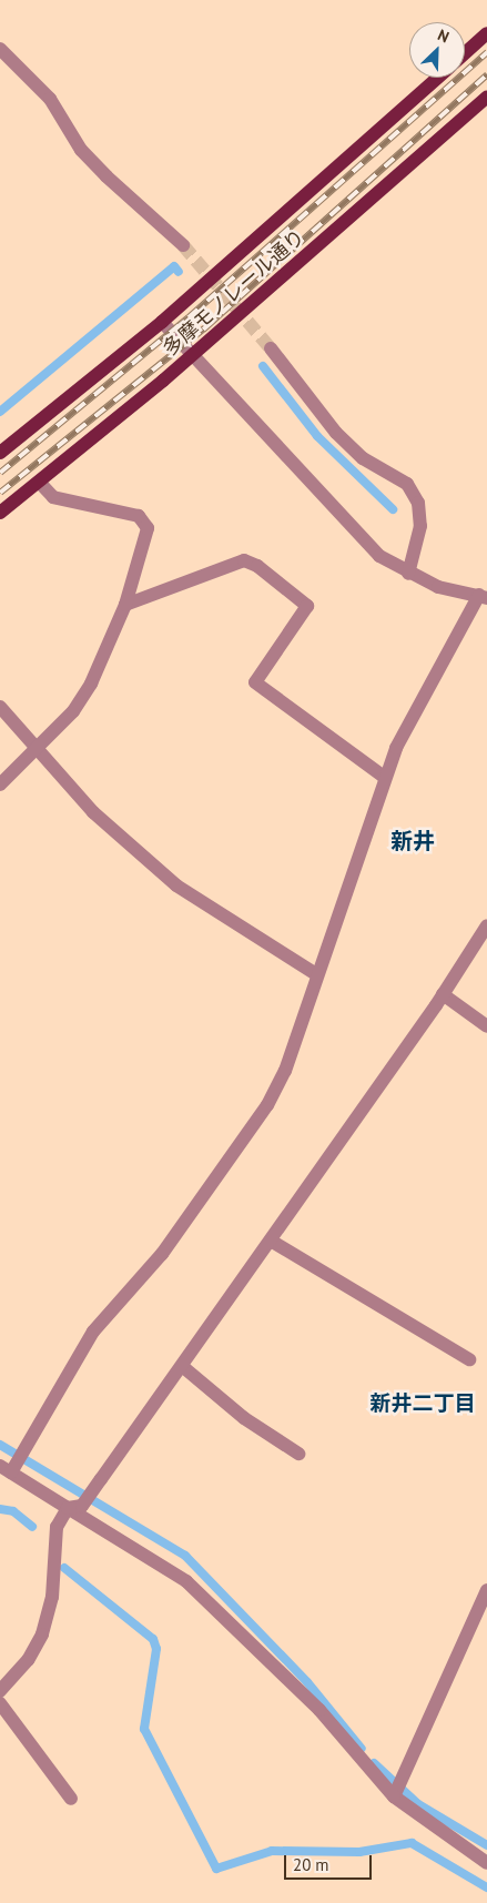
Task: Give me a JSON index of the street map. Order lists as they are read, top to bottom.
{
  "streets": {
    "main road": ["多摩モノレール通り"]
  },
  "districts": ["新井", "新井二丁目"],
  "scale_bar": "20 m",
  "north": "top right"
}
